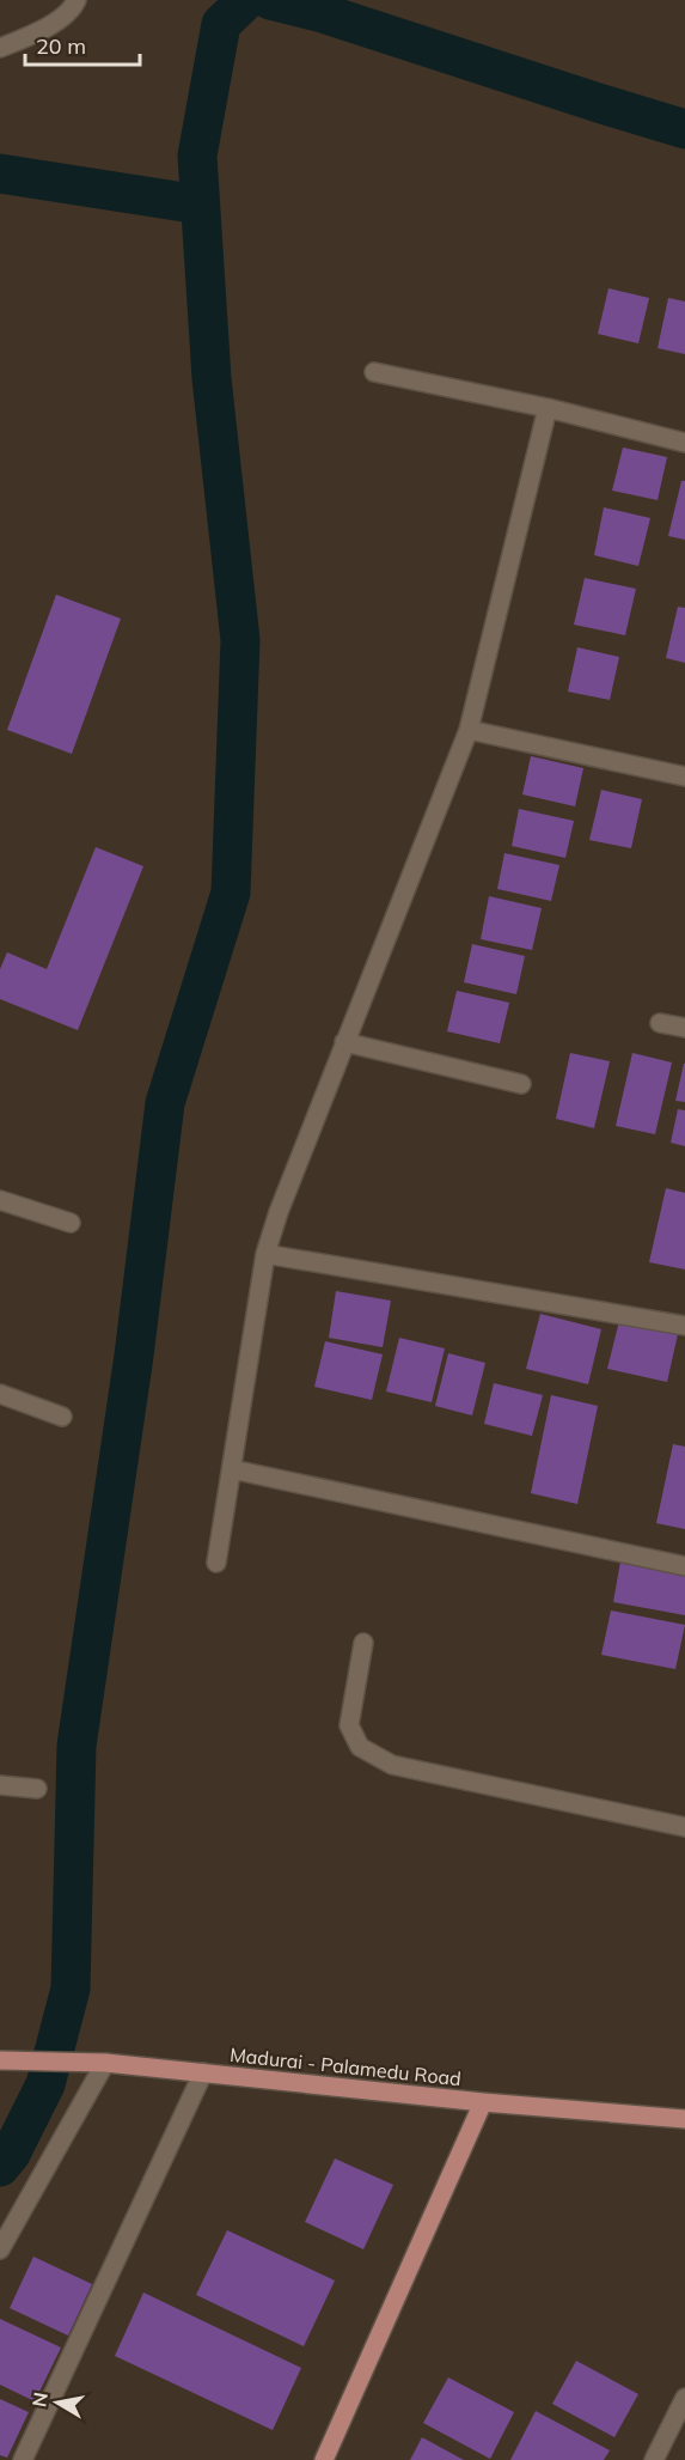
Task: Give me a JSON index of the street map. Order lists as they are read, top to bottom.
{
  "streets": {
    "main road": ["Madurai - Palamedu Road"]
  },
  "scale_bar": "20 m",
  "north": "left"
}
